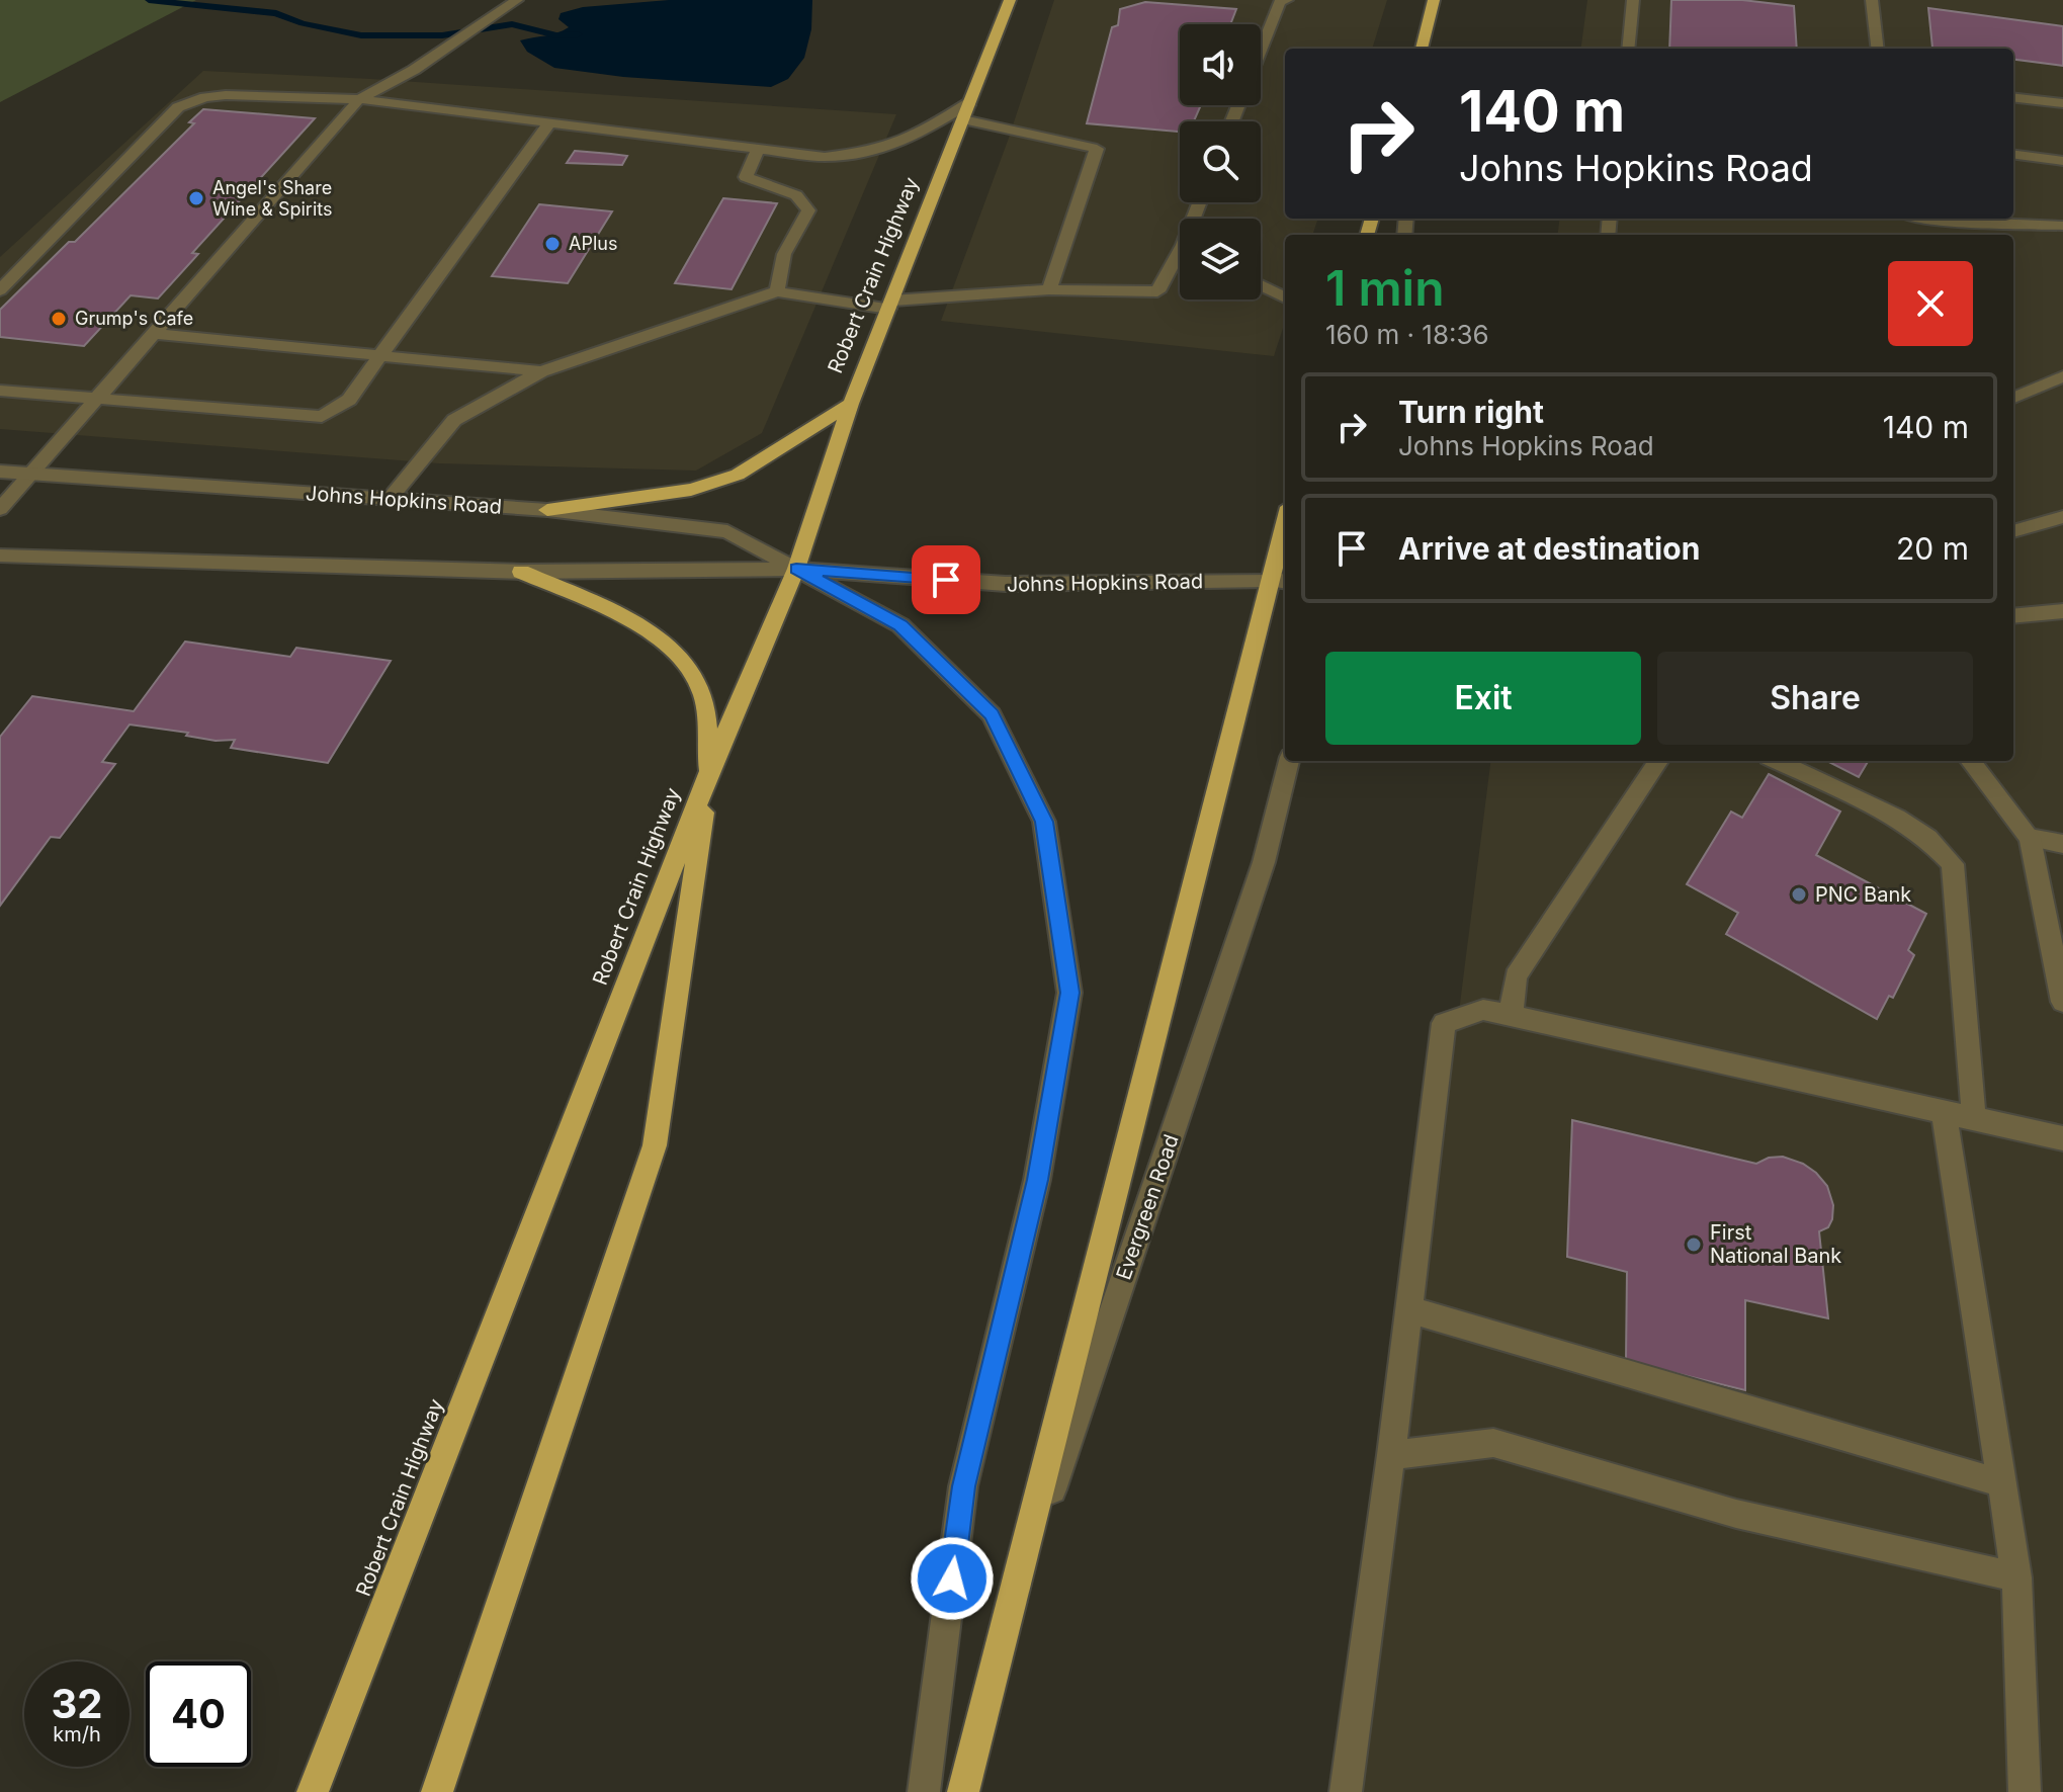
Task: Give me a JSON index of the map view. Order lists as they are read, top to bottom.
{
  "streets": {
    "highway": ["Robert Crain Highway"],
    "street": ["Johns Hopkins Road", "Evergreen Road"]
  },
  "crossings": [
    ["Robert Crain Highway", "Johns Hopkins Road"]
  ],
  "places": [
    "Angel's Share Wine & Spirits",
    "APlus",
    "Grump's Cafe",
    "PNC Bank",
    "First National Bank"
  ],
  "page": {
    "turn": ["140 m", "Johns Hopkins Road"],
    "heading": ["1 min", "160 m · 18:36"],
    "list": [
      {
        "name": "Turn right",
        "note": "Johns Hopkins Road",
        "value": "140 m"
      },
      {
        "name": "Arrive at destination",
        "value": "20 m"
      }
    ],
    "buttons": ["Exit", "Share"],
    "speed": "32 km/h",
    "limit": "40"
  }
}
